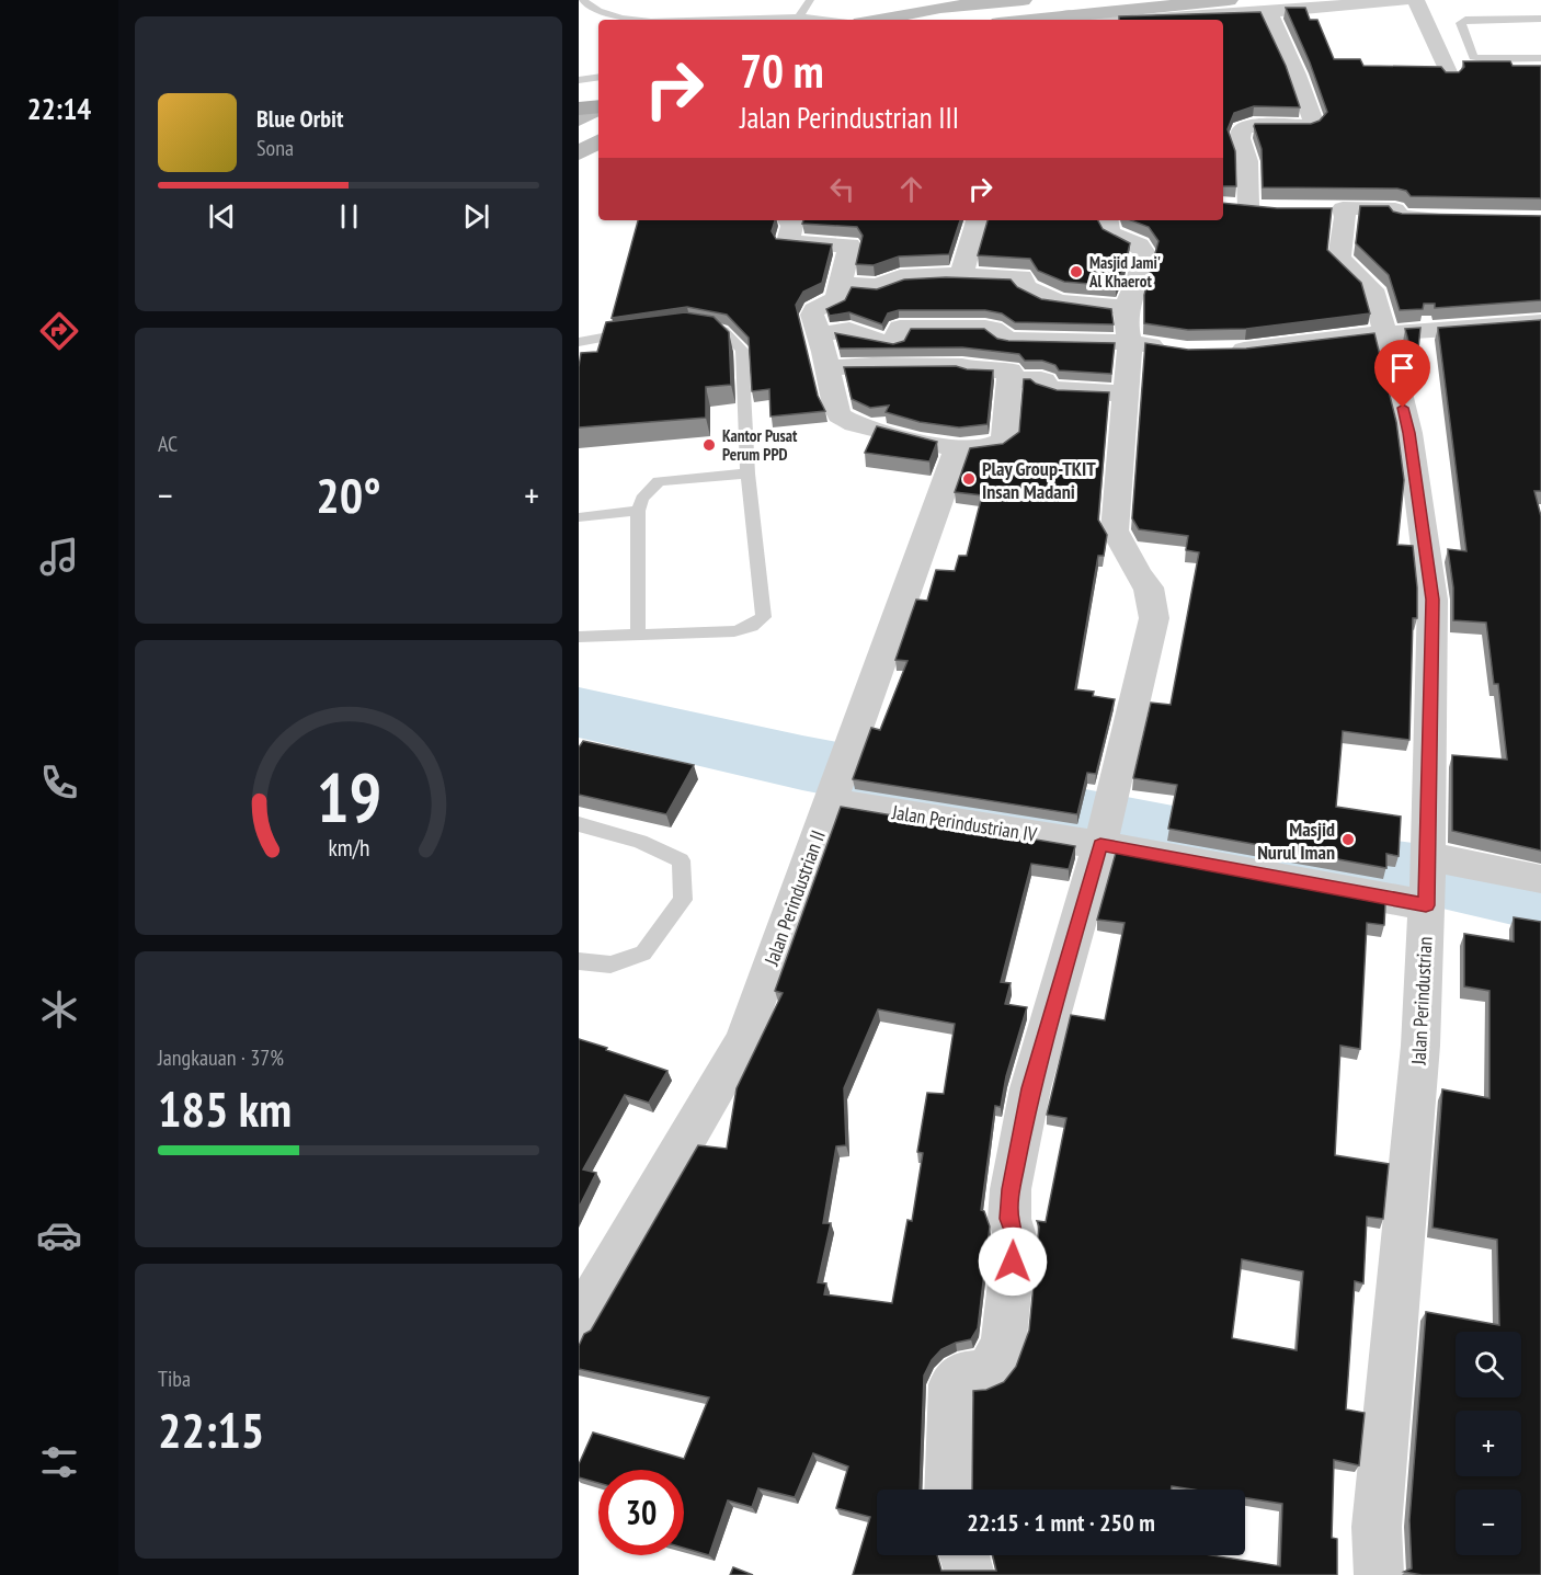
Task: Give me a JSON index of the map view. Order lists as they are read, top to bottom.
{
  "streets": {
    "street": ["Jalan Perindustrian IV", "Jalan Perindustrian II", "Jalan Perindustrian"]
  },
  "crossings": [
    ["Jalan Perindustrian IV", "Jalan Perindustrian II"],
    ["Jalan Perindustrian IV", "Jalan Perindustrian"]
  ],
  "places": [
    "Masjid Jami' Al Khaerot",
    "Kantor Pusat Perum PPD",
    "Play Group-TKIT Insan Madani",
    "Masjid Nurul Iman"
  ],
  "page": {
    "tabs": "22:14",
    "turn": ["70 m", "Jalan Perindustrian III"],
    "song": ["Blue Orbit", "Sona"],
    "tile": [
      "AC",
      ["Jangkauan · 37%", "185 km"],
      ["Tiba", "22:15"]
    ],
    "heat": ["−", "20°", "+"],
    "map_buttons": ["+", "−"],
    "limit": "30",
    "trip": "22:15 · 1 mnt · 250 m",
    "gauge": ["19", "km/h"]
  }
}
